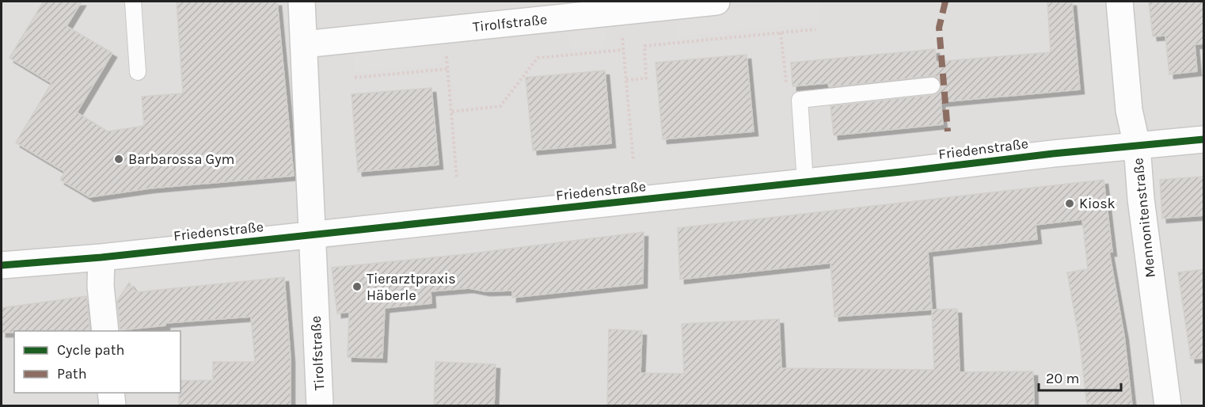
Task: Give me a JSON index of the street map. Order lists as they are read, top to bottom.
{
  "streets": {
    "street": ["Tirolfstraße", "Friedenstraße", "Mennonitenstraße"]
  },
  "crossings": [
    ["Tirolfstraße", "Friedenstraße"],
    ["Friedenstraße", "Mennonitenstraße"]
  ],
  "places": ["Barbarossa Gym", "Kiosk", "Tierarztpraxis Häberle"],
  "legend": ["Cycle path", "Path"],
  "scale_bar": "20 m"
}
